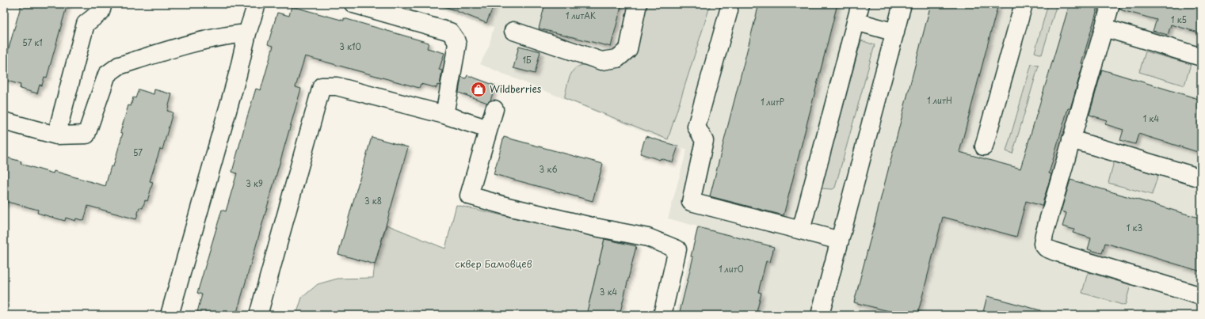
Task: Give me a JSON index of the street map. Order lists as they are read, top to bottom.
{
  "parks": ["сквер Бамовцев"],
  "places": {
    "shop": ["Wildberries"]
  },
  "house_numbers": [
    "1 литАК",
    "1 к5",
    "57 к1",
    "3 к10",
    "1Б",
    "1 литН",
    "1 литР",
    "1 к4",
    "57",
    "3 к6",
    "3 к9",
    "3 к8",
    "1 к3",
    "1 литО",
    "3 к4"
  ]
}
